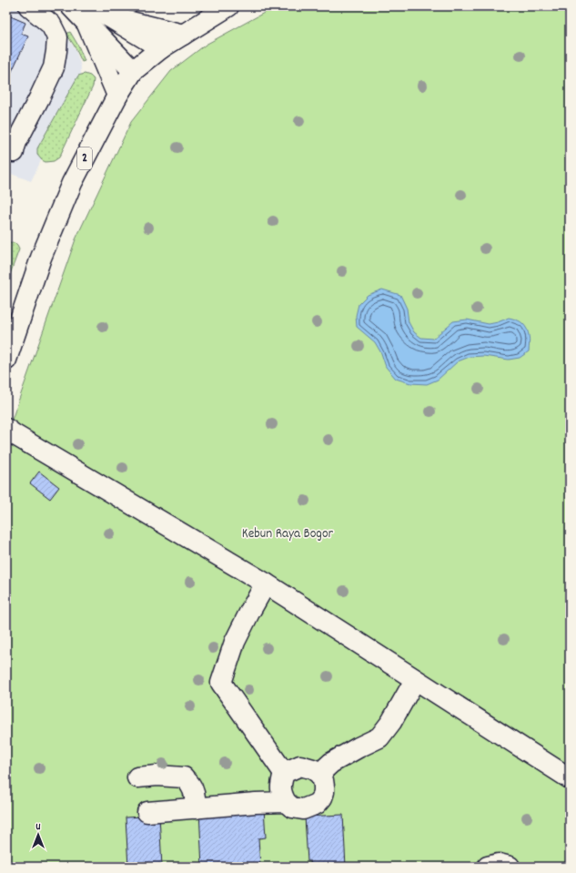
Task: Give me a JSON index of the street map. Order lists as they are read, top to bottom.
{
  "streets": {
    "main road": ["2"]
  },
  "parks": ["Kebun Raya Bogor"],
  "north": "top"
}
